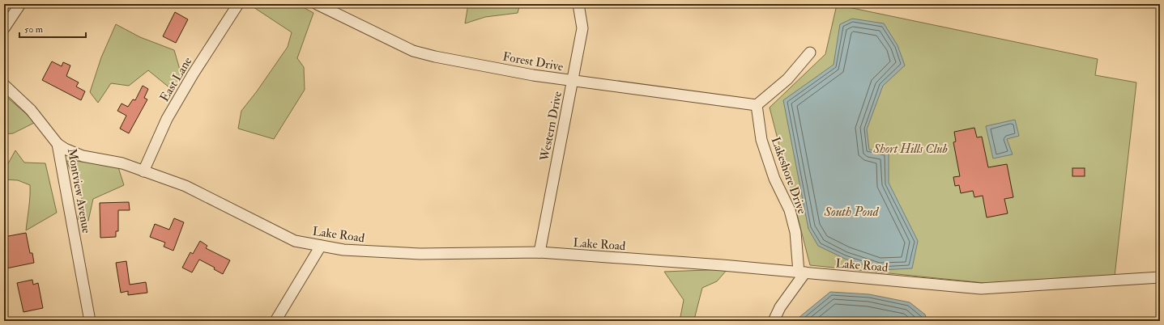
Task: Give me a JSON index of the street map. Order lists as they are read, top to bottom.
{
  "streets": {
    "street": [
      "Forest Drive",
      "East Lane",
      "Western Drive",
      "Lakeshore Drive",
      "Montview Avenue",
      "Lake Road"
    ]
  },
  "crossings": [
    ["Forest Drive", "Western Drive"],
    ["Forest Drive", "Lakeshore Drive"],
    ["East Lane", "Lake Road"],
    ["Western Drive", "Lake Road"],
    ["Lakeshore Drive", "Lake Road"],
    ["Montview Avenue", "Lake Road"]
  ],
  "water": ["South Pond"],
  "parks": ["Short Hills Club"],
  "scale_bar": "50 m"
}
